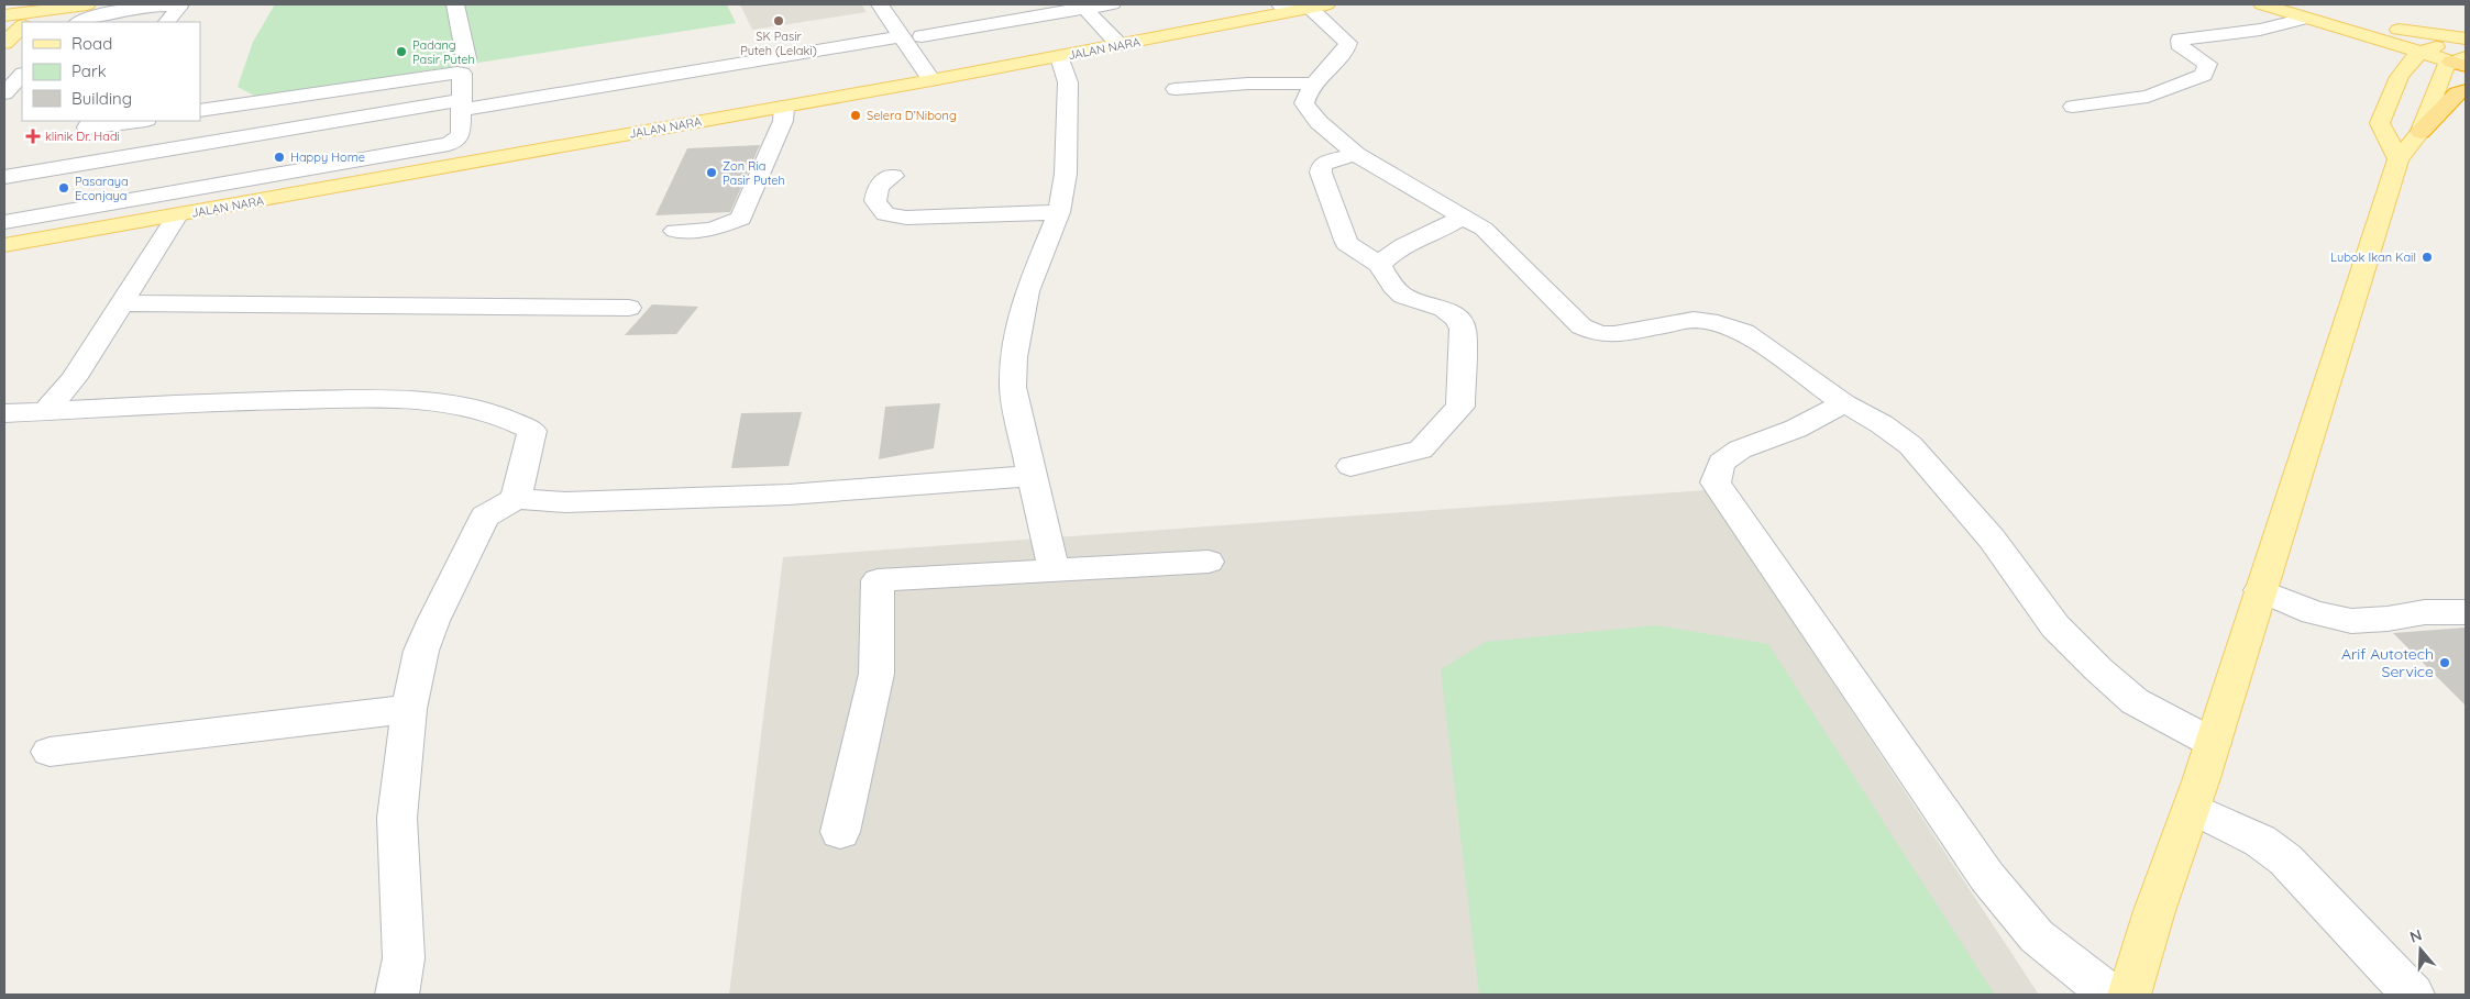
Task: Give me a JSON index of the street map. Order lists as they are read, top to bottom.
{
  "streets": {
    "main road": ["JALAN NARA"]
  },
  "places": {
    "other": [
      "SK Pasir Puteh (Lelaki)",
      "Padang Pasir Puteh",
      "Selera D’Nibong",
      "Happy Home",
      "Zon Ria Pasir Puteh",
      "Pasaraya Econjaya",
      "Lubok Ikan Kail",
      "Arif Autotech Service"
    ],
    "health": ["klinik Dr. Hadi"]
  },
  "legend": ["Road", "Park", "Building"],
  "north": "top"
}
